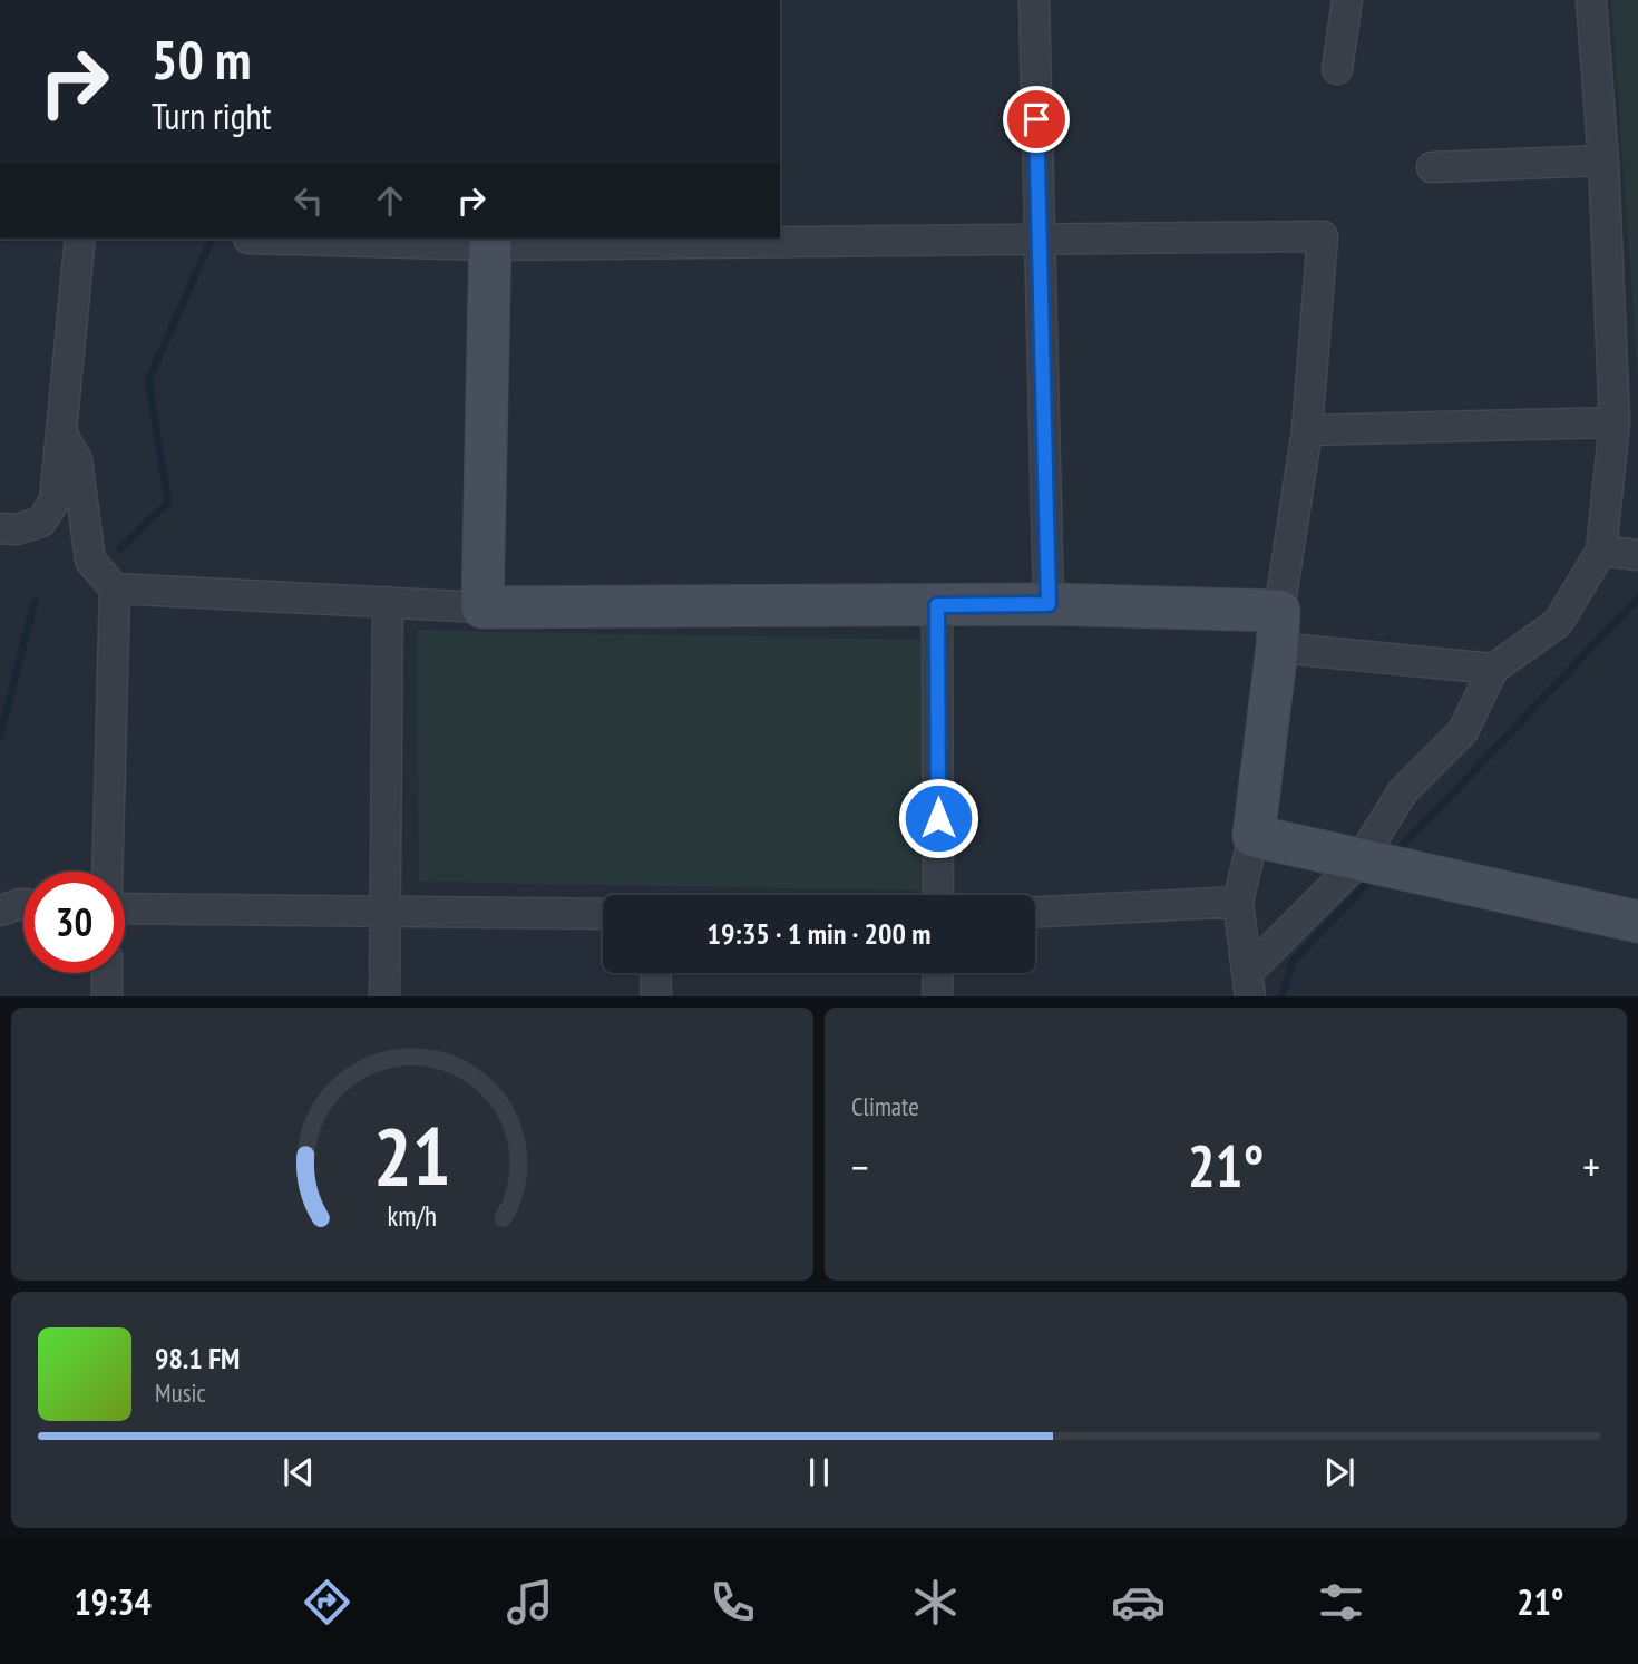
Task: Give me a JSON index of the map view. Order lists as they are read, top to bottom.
{
  "page": {
    "turn": ["50 m", "Turn right"],
    "limit": "30",
    "trip": "19:35 · 1 min · 200 m",
    "tile": "Climate",
    "heat": ["−", "21°", "+"],
    "song": ["98.1 FM", "Music"],
    "tabs": ["19:34", "21°"],
    "gauge": ["21", "km/h"]
  }
}
